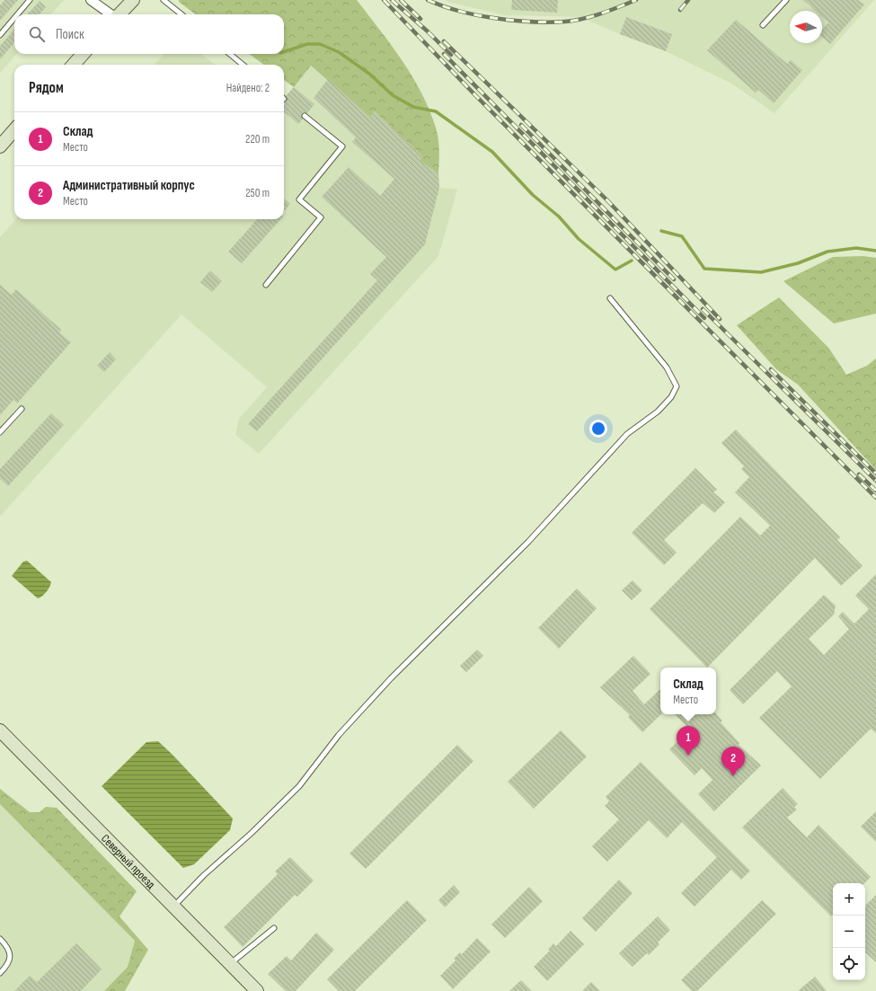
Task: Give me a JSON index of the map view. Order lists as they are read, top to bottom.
{
  "streets": {
    "street": ["Северный проезд"]
  },
  "north": "left",
  "page": {
    "search": "Поиск",
    "heading": ["Рядом", "Найдено: 2"],
    "list": [
      {
        "mark": "1",
        "name": "Склад",
        "note": "Место",
        "value": "220 m"
      },
      {
        "mark": "2",
        "name": "Административный корпус",
        "note": "Место",
        "value": "250 m"
      }
    ],
    "popup": ["Склад", "Место"],
    "pins": ["1", "2"],
    "map_buttons": ["+", "−"]
  }
}
